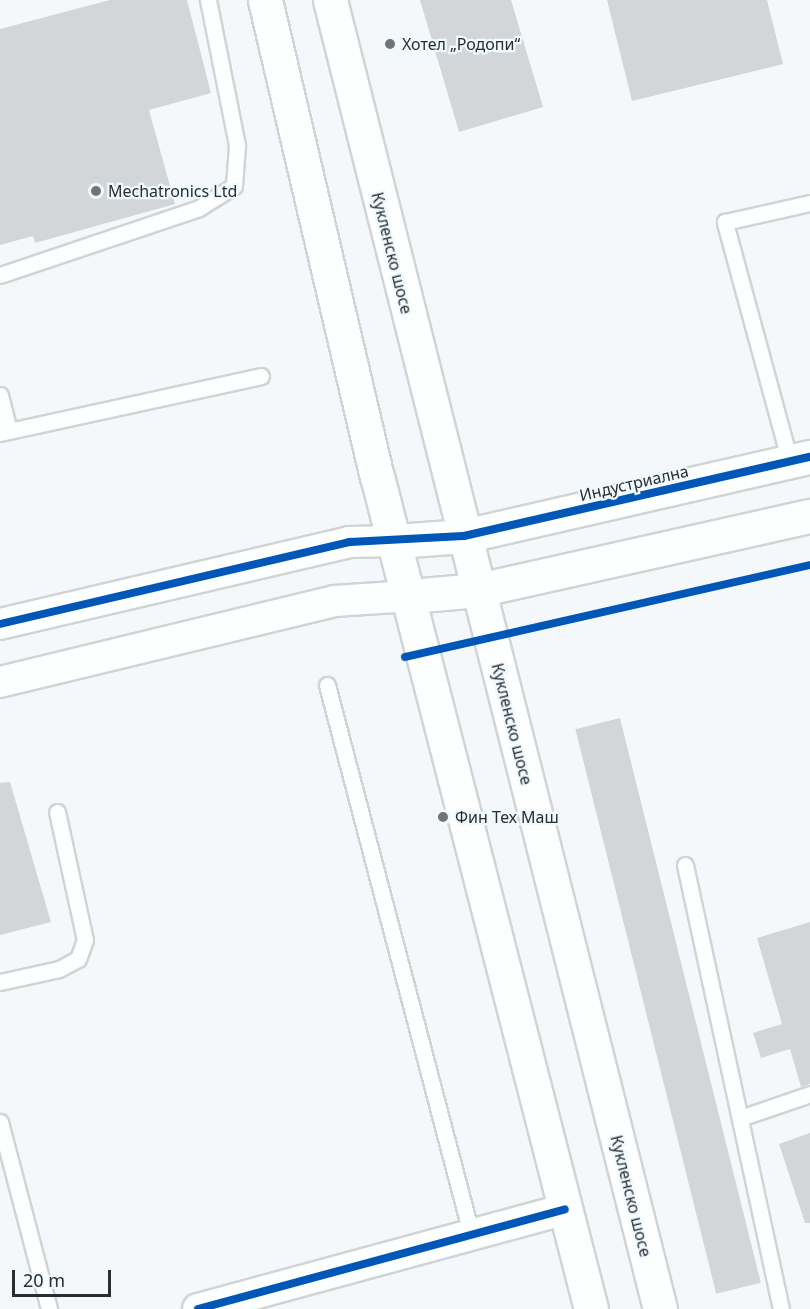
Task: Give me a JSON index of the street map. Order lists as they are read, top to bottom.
{
  "streets": {
    "main road": ["Кукленско шосе", "Индустриална"]
  },
  "crossings": [
    ["Кукленско шосе", "Индустриална"]
  ],
  "places": ["Хотел „Родопи“", "Mechatronics Ltd", "Фин Тех Маш"],
  "scale_bar": "20 m"
}
